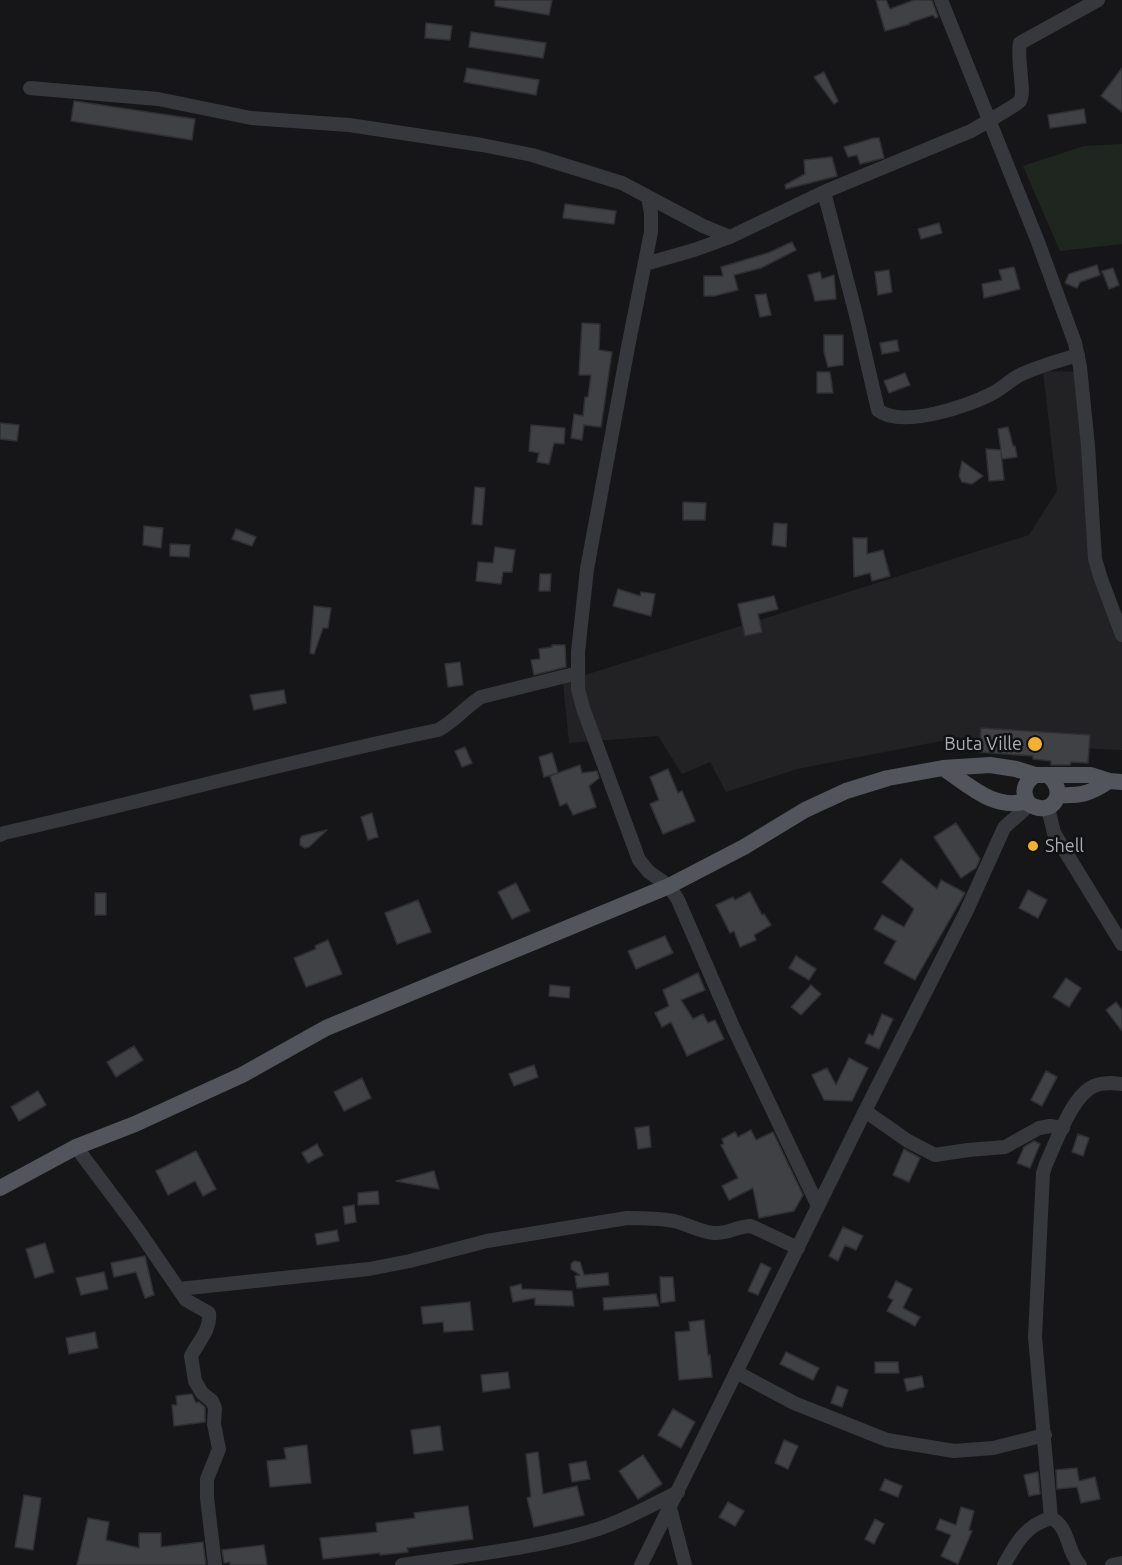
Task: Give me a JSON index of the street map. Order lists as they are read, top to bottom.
{
  "places": ["Buta Ville", "Shell"]
}
